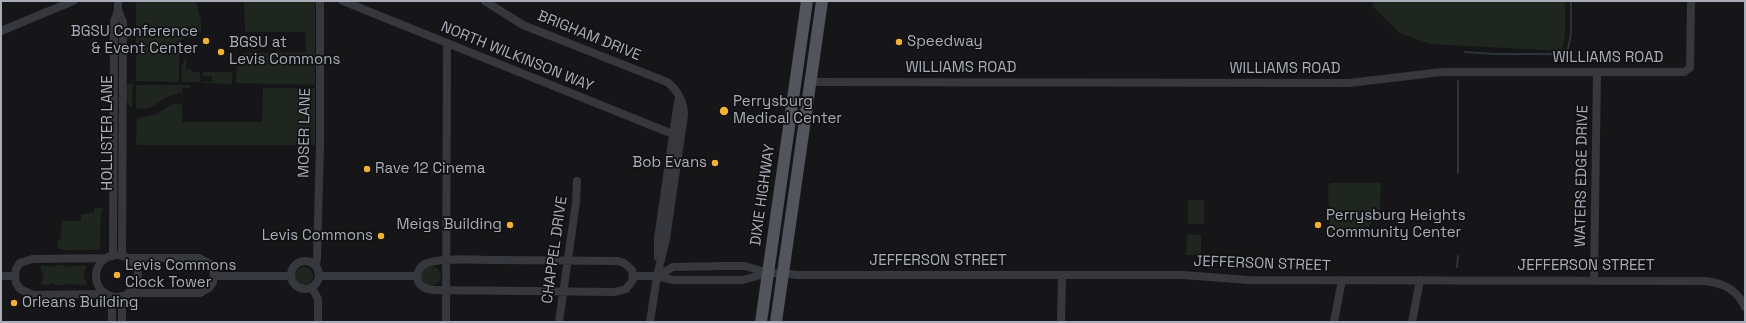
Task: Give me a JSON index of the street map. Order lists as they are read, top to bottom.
{
  "streets": {
    "main road": ["DIXIE HIGHWAY"],
    "street": [
      "BRIGHAM DRIVE",
      "NORTH WILKINSON WAY",
      "WILLIAMS ROAD",
      "HOLLISTER LANE",
      "MOSER LANE",
      "WATERS EDGE DRIVE",
      "CHAPPEL DRIVE",
      "JEFFERSON STREET"
    ]
  },
  "crossings": [
    ["BRIGHAM DRIVE", "NORTH WILKINSON WAY"],
    ["WILLIAMS ROAD", "WATERS EDGE DRIVE"],
    ["WILLIAMS ROAD", "DIXIE HIGHWAY"],
    ["WATERS EDGE DRIVE", "JEFFERSON STREET"],
    ["DIXIE HIGHWAY", "JEFFERSON STREET"]
  ],
  "places": [
    "BGSU Conference & Event Center",
    "Speedway",
    "BGSU at Levis Commons",
    "Perrysburg Medical Center",
    "Bob Evans",
    "Rave 12 Cinema",
    "Meigs Building",
    "Perrysburg Heights Community Center",
    "Levis Commons",
    "Levis Commons Clock Tower",
    "Orleans Building"
  ]
}
